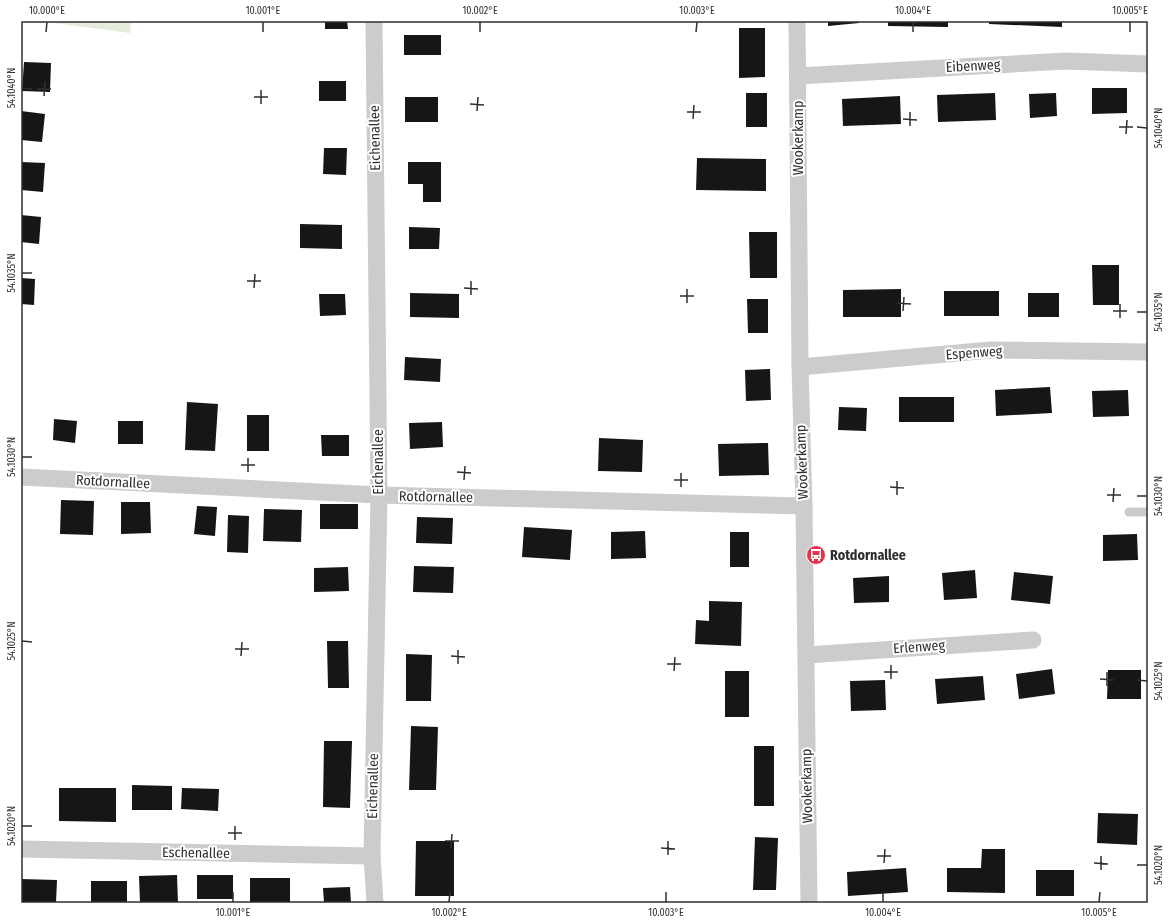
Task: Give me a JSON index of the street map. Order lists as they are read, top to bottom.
{
  "streets": {
    "street": [
      "Eibenweg",
      "Eichenallee",
      "Wookerkamp",
      "Espenweg",
      "Rotdornallee",
      "Erlenweg",
      "Eschenallee"
    ]
  },
  "crossings": [
    ["Eibenweg", "Wookerkamp"],
    ["Eichenallee", "Rotdornallee"],
    ["Eichenallee", "Eschenallee"],
    ["Wookerkamp", "Espenweg"],
    ["Wookerkamp", "Rotdornallee"],
    ["Wookerkamp", "Erlenweg"]
  ],
  "places": {
    "bus stop": ["Rotdornallee"]
  },
  "coordinates": [
    "10.000°E",
    "10.001°E",
    "10.002°E",
    "10.003°E",
    "10.004°E",
    "10.005°E",
    "54.1040°N",
    "54.1035°N",
    "54.1030°N",
    "54.1025°N",
    "54.1020°N"
  ]
}
